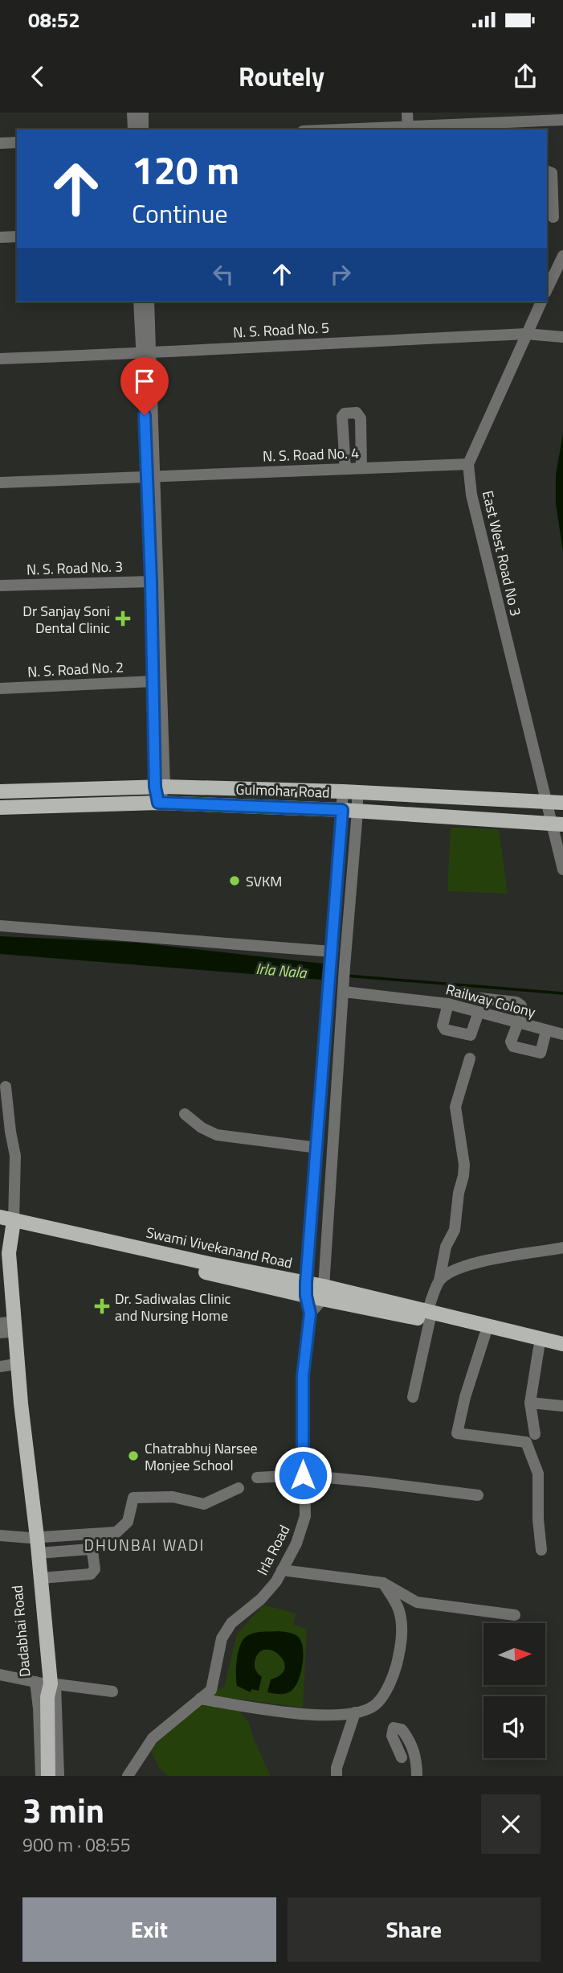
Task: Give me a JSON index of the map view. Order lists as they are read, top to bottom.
{
  "streets": {
    "main road": ["Gulmohar Road", "Swami Vivekanand Road", "Dadabhai Road"],
    "street": [
      "N. S. Road No. 5",
      "N. S. Road No. 4",
      "East West Road No 3",
      "N. S. Road No. 3",
      "N. S. Road No. 2",
      "Railway Colony",
      "Irla Road"
    ]
  },
  "crossings": [
    ["N. S. Road No. 5", "East West Road No 3"],
    ["N. S. Road No. 4", "East West Road No 3"],
    ["East West Road No 3", "Gulmohar Road"],
    ["Gulmohar Road", "Irla Road"],
    ["Swami Vivekanand Road", "Irla Road"],
    ["Swami Vivekanand Road", "Dadabhai Road"]
  ],
  "districts": ["DHUNBAI WADI"],
  "water": ["Irla Nala"],
  "places": {
    "health": ["Dr Sanjay Soni Dental Clinic", "Dr. Sadiwalas Clinic and Nursing Home"],
    "other": ["SVKM", "Chatrabhuj Narsee Monjee School"]
  },
  "north": "right",
  "page": {
    "status": "08:52",
    "header": "Routely",
    "turn": ["120 m", "Continue"],
    "heading": ["3 min", "900 m · 08:55"],
    "buttons": ["Exit", "Share"]
  }
}
